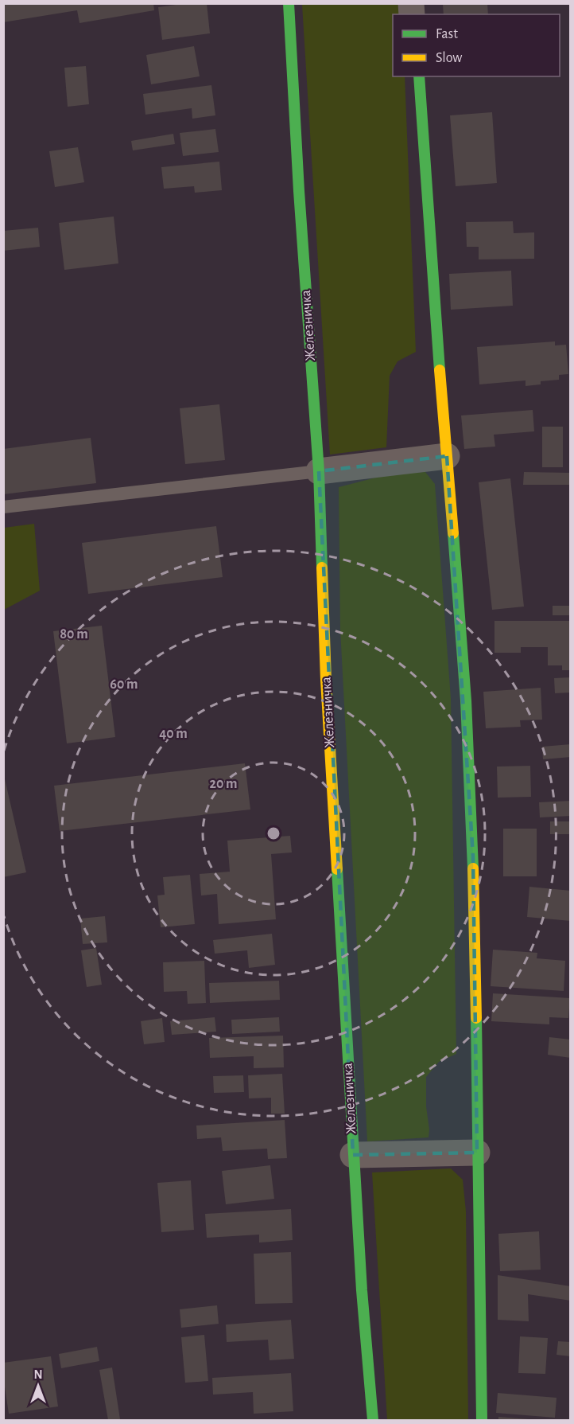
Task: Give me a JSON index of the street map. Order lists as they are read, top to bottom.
{
  "streets": {
    "street": ["Железничка"]
  },
  "legend": ["Fast", "Slow"],
  "north": "top",
  "rings": [
    "80 m",
    "60 m",
    "40 m",
    "20 m"
  ]
}
